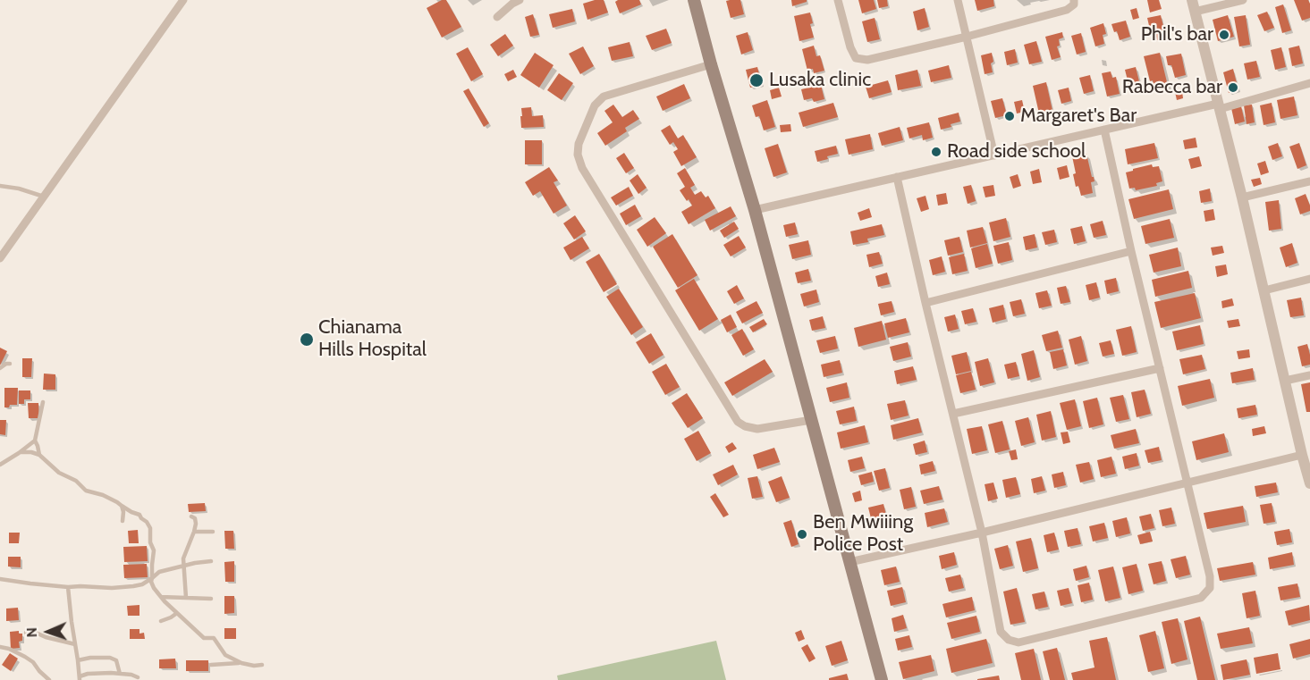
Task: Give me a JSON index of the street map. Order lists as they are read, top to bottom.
{
  "places": [
    "Phil's bar",
    "Lusaka clinic",
    "Rabecca bar",
    "Margaret's Bar",
    "Road side school",
    "Chianama Hills Hospital",
    "Ben Mwiiing Police Post"
  ],
  "north": "left"
}
